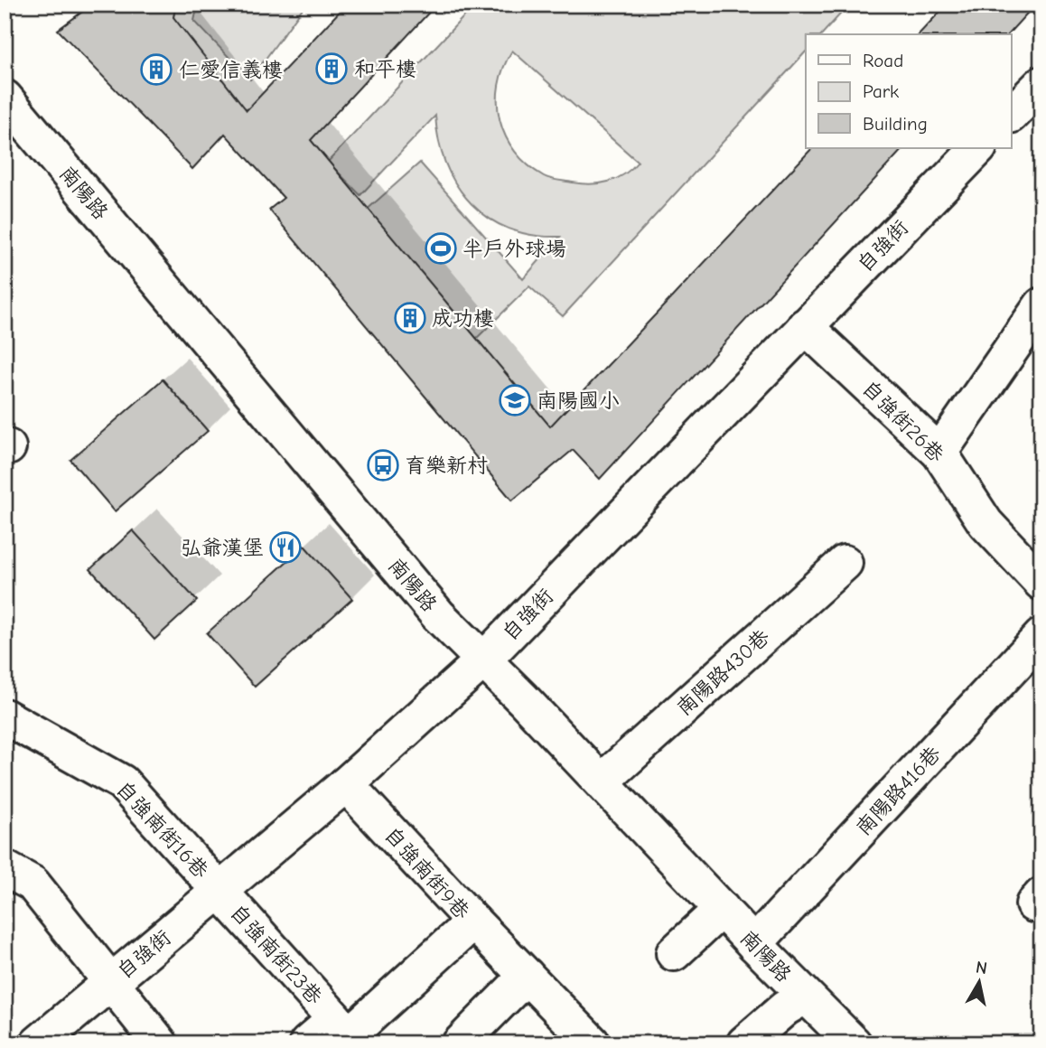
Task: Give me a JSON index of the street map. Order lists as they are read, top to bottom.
{
  "streets": {
    "street": [
      "南陽路",
      "自強街",
      "自強街26巷",
      "南陽路430巷",
      "南陽路416巷",
      "自強南街16巷",
      "自強南街9巷",
      "自強南街23巷"
    ]
  },
  "crossings": [
    ["南陽路", "自強街"],
    ["南陽路", "南陽路430巷"],
    ["南陽路", "南陽路416巷"],
    ["自強街", "自強街26巷"],
    ["自強街", "自強南街16巷"],
    ["自強街", "自強南街9巷"],
    ["自強街", "自強南街23巷"],
    ["自強南街16巷", "自強南街23巷"],
    ["自強南街9巷", "自強南街23巷"]
  ],
  "places": {
    "building": ["和平樓", "仁愛信義樓", "成功樓"],
    "sports": ["半戶外球場"],
    "school or university": ["南陽國小"],
    "bus stop": ["育樂新村"],
    "restaurant": ["弘爺漢堡"]
  },
  "legend": ["Road", "Park", "Building"],
  "north": "top"
}
